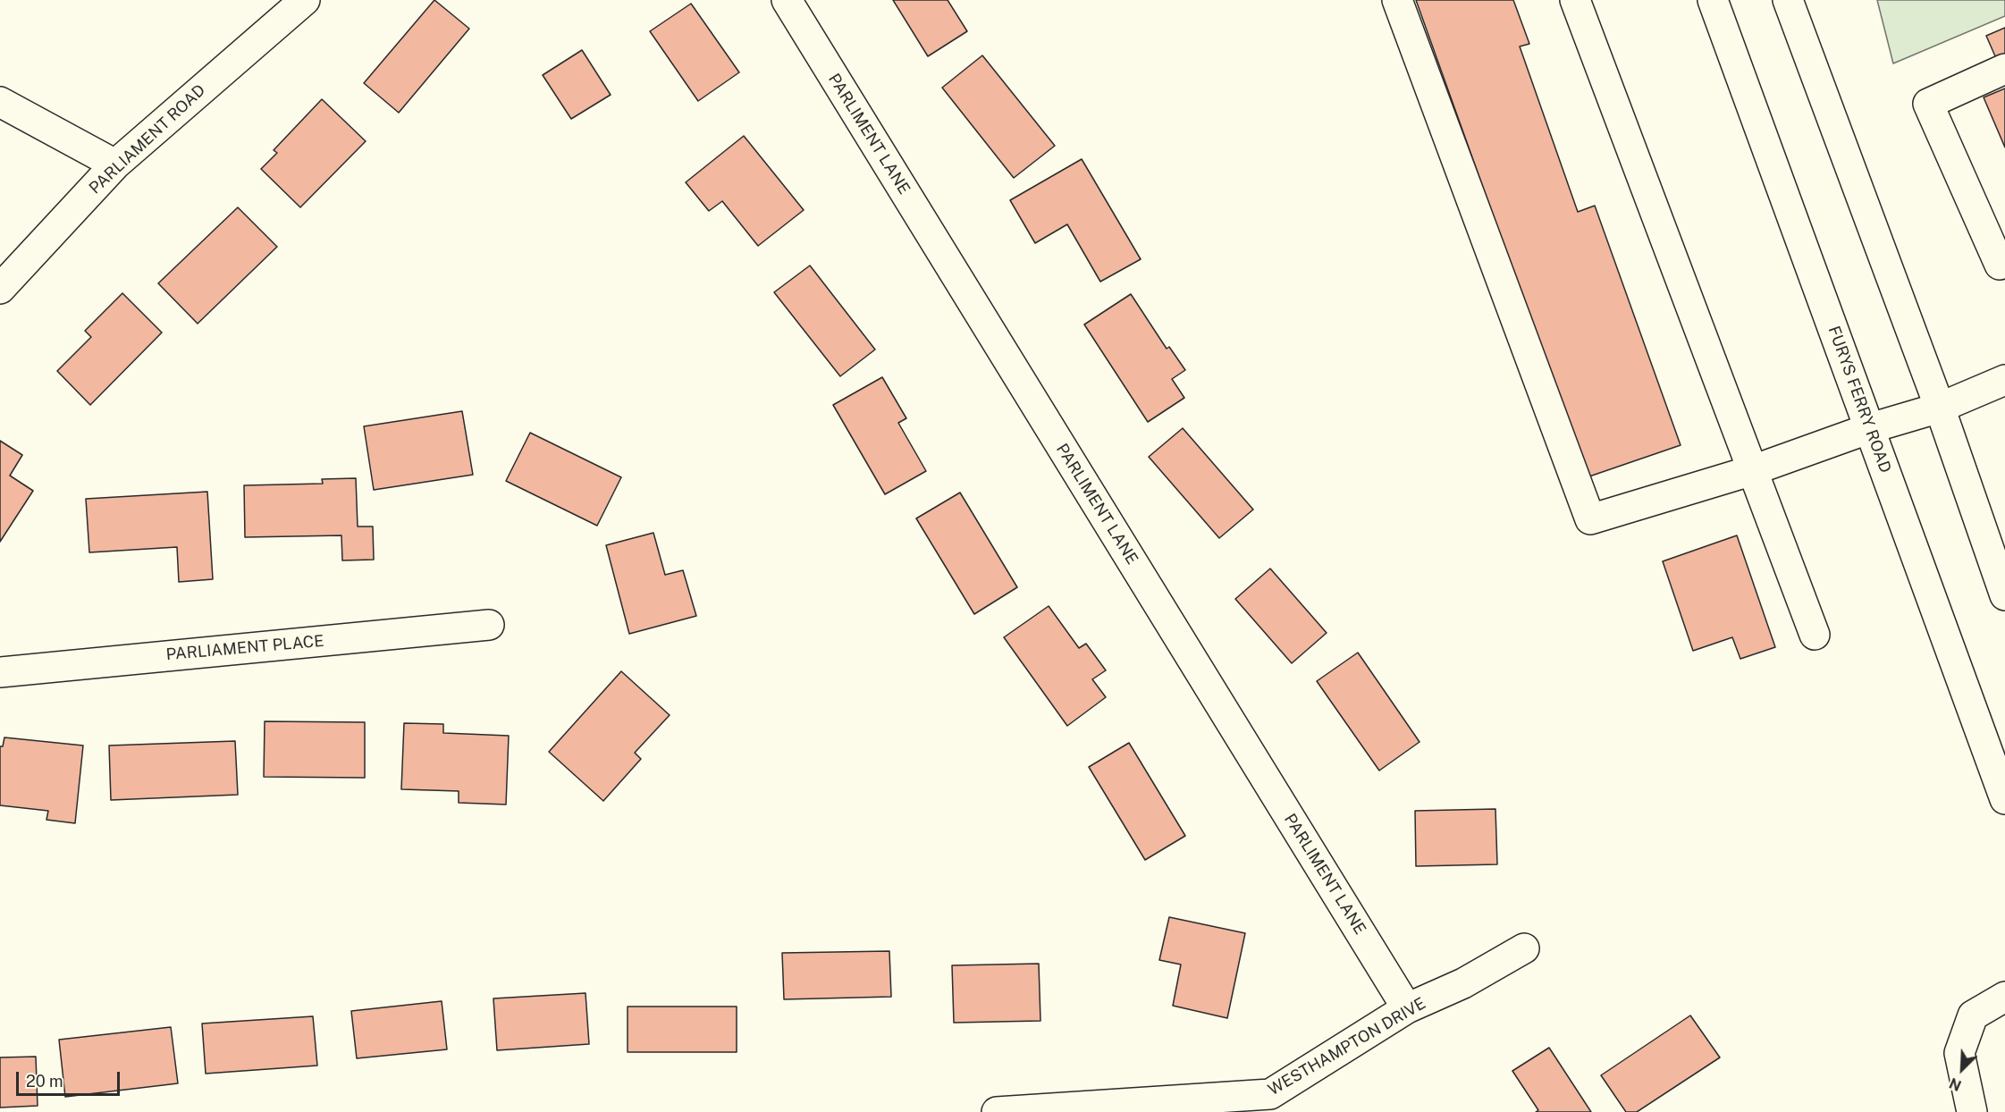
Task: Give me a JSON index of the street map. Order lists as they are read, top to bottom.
{
  "streets": {
    "street": [
      "PARLIMENT LANE",
      "PARLIAMENT ROAD",
      "FURYS FERRY ROAD",
      "PARLIAMENT PLACE",
      "WESTHAMPTON DRIVE"
    ]
  },
  "crossings": [
    ["PARLIMENT LANE", "WESTHAMPTON DRIVE"]
  ],
  "scale_bar": "20 m",
  "north": "bottom left"
}
